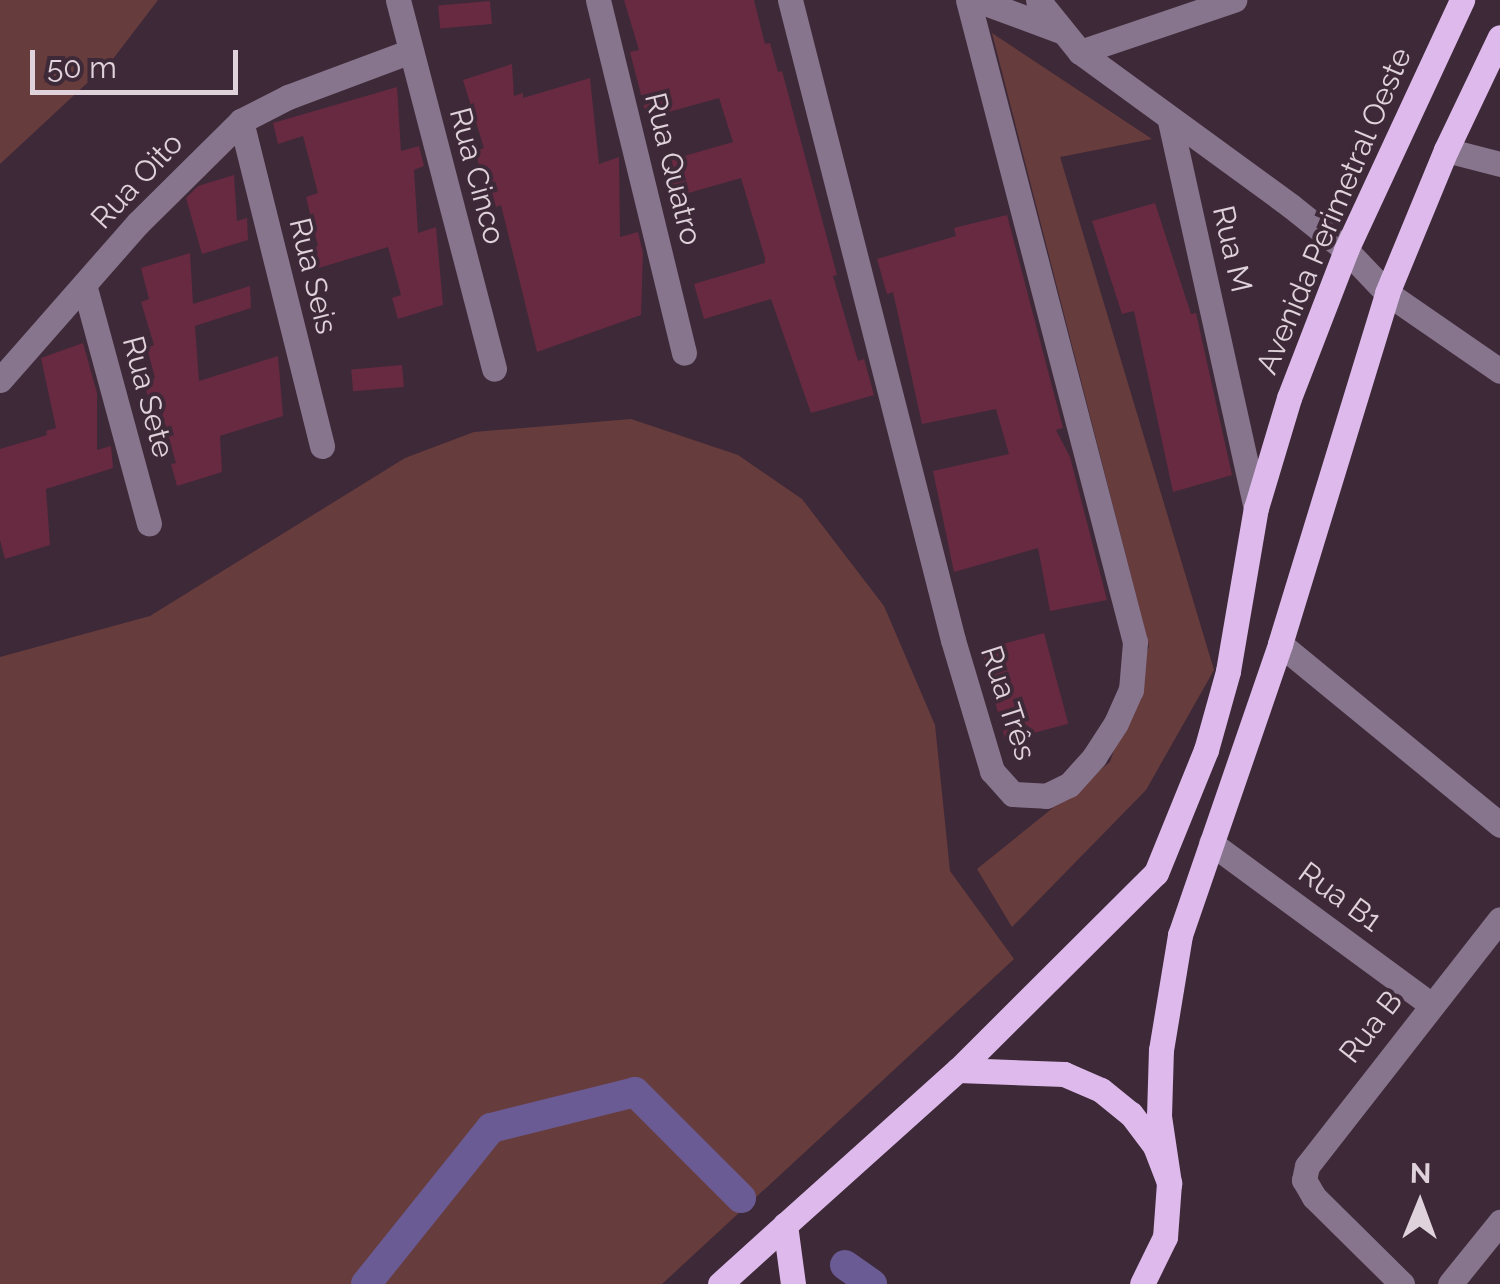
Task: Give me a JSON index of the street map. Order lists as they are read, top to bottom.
{
  "streets": {
    "main road": ["Avenida Perimetral Oeste"],
    "street": [
      "Rua Quatro",
      "Rua Cinco",
      "Rua Oito",
      "Rua M",
      "Rua Seis",
      "Rua Sete",
      "Rua Três",
      "Rua B1",
      "Rua B"
    ]
  },
  "crossings": [
    ["Rua Cinco", "Rua Oito"],
    ["Rua Oito", "Rua Seis"],
    ["Rua Oito", "Rua Sete"],
    ["Avenida Perimetral Oeste", "Rua M"],
    ["Rua B1", "Rua B"]
  ],
  "scale_bar": "50 m",
  "north": "top"
}
